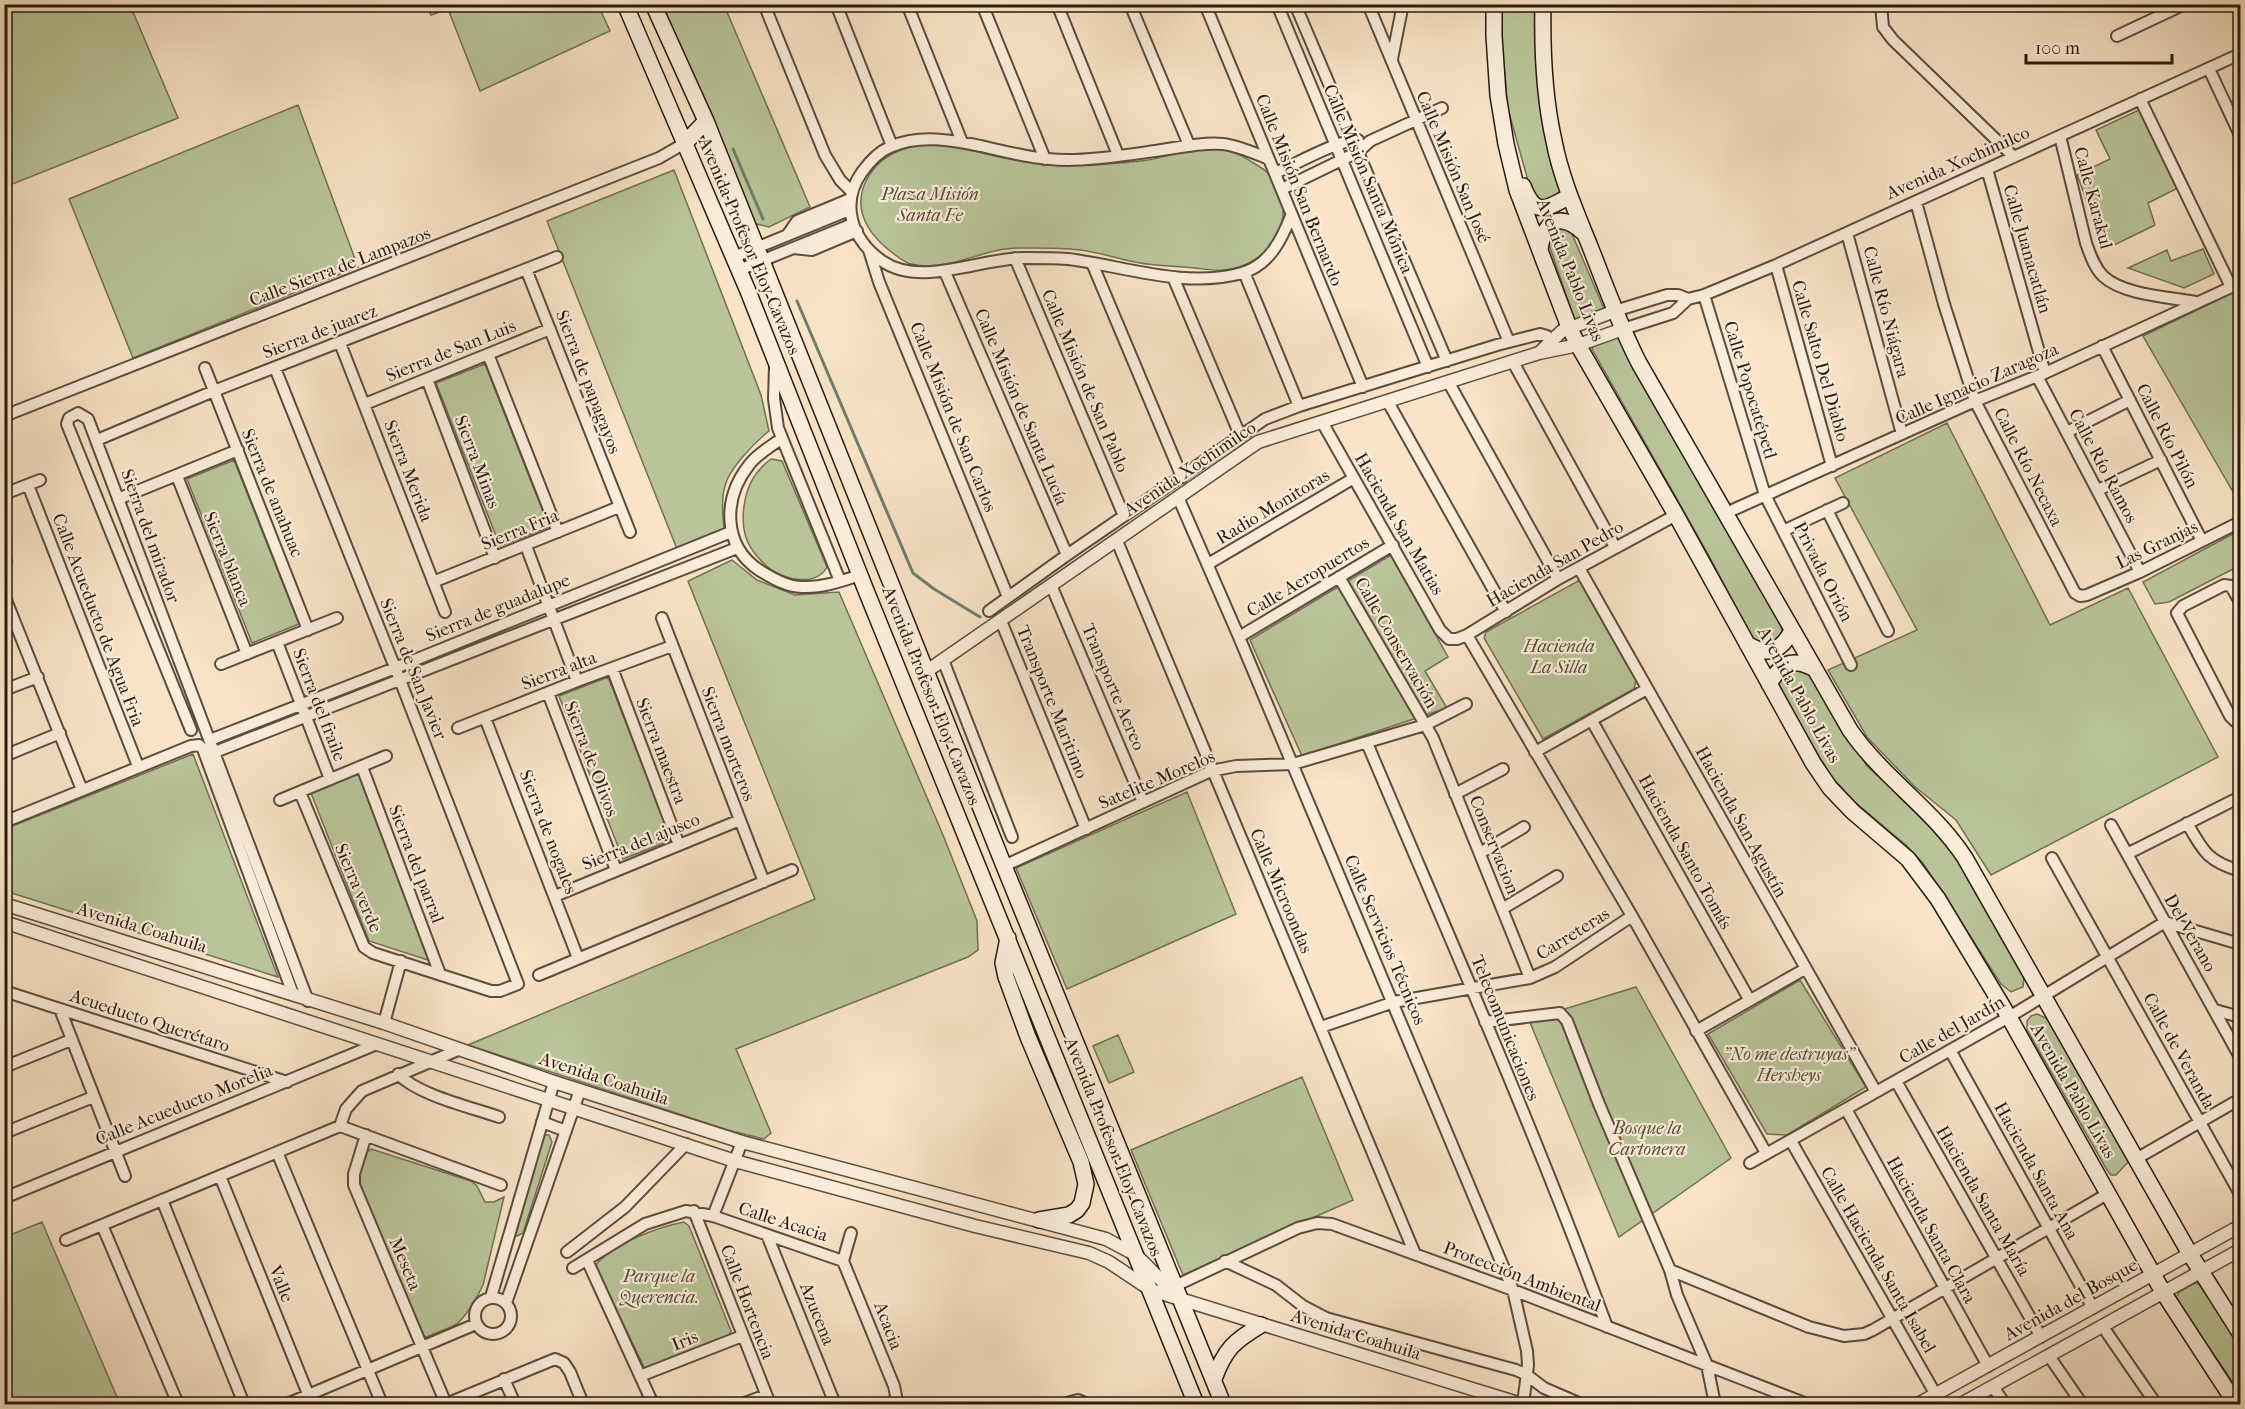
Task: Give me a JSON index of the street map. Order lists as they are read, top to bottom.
{
  "streets": {
    "main road": ["Avenida Profesor Eloy Cavazos", "Avenida Pablo Livas"],
    "street": [
      "Avenida Xochimilco",
      "Calle Misión San José",
      "Calle Misión Santa Mónica",
      "Calle Misión San Bernardo",
      "Calle Karakul",
      "Calle Juanacatlán",
      "Calle Sierra de Lampazos",
      "Calle Río Niágara",
      "Sierra de juarez",
      "Sierra de San Luis",
      "Calle Salto Del Diablo",
      "Calle Misión de San Pablo",
      "Sierra de papagayos",
      "Calle Ignacio Zaragoza",
      "Calle Popocatépetl",
      "Calle Misión de Santa Lucía",
      "Calle Misión de San Carlos",
      "Calle Río Pilón",
      "Sierra Minas",
      "Calle Río Ramos",
      "Calle Río Necaxa",
      "Sierra Merida",
      "Sierra de anahuac",
      "Radio Monitoras",
      "Hacienda San Matias",
      "Sierra Fria",
      "Sierra del mirador",
      "Las Granjas",
      "Sierra blanca",
      "Hacienda San Pedro",
      "Privada Orión",
      "Calle Aeropuertos",
      "Sierra de guadalupe",
      "Calle Acueducto de Agua Fria",
      "Calle Conservación",
      "Sierra de San Javier",
      "Sierra alta",
      "Transporte Aereo",
      "Transporte Maritimo",
      "Sierra del fraile",
      "Sierra morteros",
      "Sierra maestra",
      "Sierra de Olivos",
      "Satelite Morelos",
      "Hacienda San Agustín",
      "Sierra de nogales",
      "Sierra del ajusco",
      "Conservacion",
      "Hacienda Santo Tomás",
      "Sierra del parral",
      "Sierra verde",
      "Calle Microondas",
      "Avenida Coahuila",
      "Del Verano",
      "Carreteras",
      "Calle Servicios Técnicos",
      "Acueducto Querétaro",
      "Telecomunicaciones",
      "Calle del Jardín",
      "Calle de Veranda",
      "Calle Acueducto Morelia",
      "Hacienda Santa Ana",
      "Hacienda Santa María",
      "Calle Acacia",
      "Hacienda Santa Clara",
      "Calle Hacienda Santa Isabel",
      "Meseta",
      "Protección Ambiental",
      "Valle",
      "Avenida del Bosque",
      "Calle Hortencia",
      "Azucena",
      "Acacia",
      "Iris"
    ]
  },
  "crossings": [
    ["Avenida Xochimilco", "Calle Karakul"],
    ["Avenida Xochimilco", "Avenida Profesor Eloy Cavazos"],
    ["Avenida Xochimilco", "Calle Juanacatlán"],
    ["Avenida Xochimilco", "Avenida Pablo Livas"],
    ["Avenida Xochimilco", "Calle Río Niágara"],
    ["Avenida Xochimilco", "Calle Salto Del Diablo"],
    ["Avenida Xochimilco", "Calle Popocatépetl"],
    ["Avenida Xochimilco", "Calle Río Necaxa"],
    ["Avenida Xochimilco", "Hacienda San Matias"],
    ["Avenida Xochimilco", "Transporte Aereo"],
    ["Avenida Xochimilco", "Transporte Maritimo"],
    ["Avenida Xochimilco", "Calle Microondas"],
    ["Avenida Xochimilco", "Calle Servicios Técnicos"],
    ["Calle Karakul", "Calle Ignacio Zaragoza"],
    ["Avenida Profesor Eloy Cavazos", "Calle Sierra de Lampazos"],
    ["Avenida Profesor Eloy Cavazos", "Satelite Morelos"],
    ["Avenida Profesor Eloy Cavazos", "Avenida Coahuila"],
    ["Avenida Profesor Eloy Cavazos", "Protección Ambiental"],
    ["Calle Juanacatlán", "Calle Ignacio Zaragoza"],
    ["Calle Juanacatlán", "Calle Río Ramos"],
    ["Avenida Pablo Livas", "Calle Ignacio Zaragoza"],
    ["Avenida Pablo Livas", "Hacienda San Pedro"],
    ["Avenida Pablo Livas", "Calle del Jardín"],
    ["Avenida Pablo Livas", "Avenida del Bosque"],
    ["Calle Río Niágara", "Calle Ignacio Zaragoza"],
    ["Sierra de juarez", "Sierra de papagayos"],
    ["Sierra de juarez", "Sierra Merida"],
    ["Sierra de juarez", "Sierra de anahuac"],
    ["Sierra de juarez", "Sierra del mirador"],
    ["Sierra de juarez", "Sierra de San Javier"],
    ["Sierra de San Luis", "Sierra de papagayos"],
    ["Sierra de San Luis", "Sierra Minas"],
    ["Sierra de San Luis", "Sierra Merida"],
    ["Calle Salto Del Diablo", "Calle Ignacio Zaragoza"],
    ["Sierra de papagayos", "Sierra Fria"],
    ["Calle Ignacio Zaragoza", "Calle Popocatépetl"],
    ["Calle Ignacio Zaragoza", "Calle Río Pilón"],
    ["Calle Ignacio Zaragoza", "Calle Río Ramos"],
    ["Calle Ignacio Zaragoza", "Calle Río Necaxa"],
    ["Calle Ignacio Zaragoza", "Privada Orión"],
    ["Calle Popocatépetl", "Privada Orión"],
    ["Calle Río Pilón", "Las Granjas"],
    ["Sierra Minas", "Sierra Fria"],
    ["Calle Río Ramos", "Las Granjas"],
    ["Calle Río Necaxa", "Las Granjas"],
    ["Sierra Merida", "Sierra Fria"],
    ["Radio Monitoras", "Hacienda San Matias"],
    ["Radio Monitoras", "Calle Servicios Técnicos"],
    ["Hacienda San Matias", "Hacienda San Pedro"],
    ["Hacienda San Matias", "Calle Aeropuertos"],
    ["Sierra del mirador", "Sierra de guadalupe"],
    ["Sierra del mirador", "Avenida Coahuila"],
    ["Hacienda San Pedro", "Hacienda San Agustín"],
    ["Calle Aeropuertos", "Calle Conservación"],
    ["Calle Aeropuertos", "Calle Servicios Técnicos"],
    ["Sierra de guadalupe", "Sierra de San Javier"],
    ["Sierra de guadalupe", "Sierra del fraile"],
    ["Calle Conservación", "Satelite Morelos"],
    ["Calle Conservación", "Conservacion"],
    ["Sierra de San Javier", "Sierra verde"],
    ["Sierra alta", "Sierra morteros"],
    ["Sierra alta", "Sierra maestra"],
    ["Sierra alta", "Sierra de Olivos"],
    ["Sierra alta", "Sierra de nogales"],
    ["Transporte Aereo", "Satelite Morelos"],
    ["Transporte Maritimo", "Satelite Morelos"],
    ["Sierra morteros", "Sierra del ajusco"],
    ["Sierra maestra", "Sierra del ajusco"],
    ["Sierra de Olivos", "Sierra del ajusco"],
    ["Satelite Morelos", "Conservacion"],
    ["Satelite Morelos", "Calle Microondas"],
    ["Satelite Morelos", "Calle Servicios Técnicos"],
    ["Satelite Morelos", "Telecomunicaciones"],
    ["Hacienda San Agustín", "Calle del Jardín"],
    ["Sierra de nogales", "Sierra del ajusco"],
    ["Conservacion", "Carreteras"],
    ["Sierra del parral", "Sierra verde"],
    ["Calle Microondas", "Carreteras"],
    ["Calle Microondas", "Protección Ambiental"],
    ["Avenida Coahuila", "Calle Servicios Técnicos"],
    ["Avenida Coahuila", "Calle Acueducto Morelia"],
    ["Avenida Coahuila", "Protección Ambiental"],
    ["Del Verano", "Calle del Jardín"],
    ["Carreteras", "Calle Servicios Técnicos"],
    ["Carreteras", "Telecomunicaciones"],
    ["Calle Servicios Técnicos", "Protección Ambiental"],
    ["Acueducto Querétaro", "Calle Acueducto Morelia"],
    ["Telecomunicaciones", "Protección Ambiental"],
    ["Calle del Jardín", "Calle de Veranda"],
    ["Calle del Jardín", "Hacienda Santa Ana"],
    ["Calle del Jardín", "Hacienda Santa María"],
    ["Calle del Jardín", "Hacienda Santa Clara"],
    ["Calle del Jardín", "Calle Hacienda Santa Isabel"],
    ["Hacienda Santa Ana", "Avenida del Bosque"],
    ["Hacienda Santa María", "Avenida del Bosque"],
    ["Calle Acacia", "Azucena"],
    ["Calle Acacia", "Acacia"],
    ["Hacienda Santa Clara", "Avenida del Bosque"],
    ["Calle Hacienda Santa Isabel", "Avenida del Bosque"],
    ["Calle Hortencia", "Iris"]
  ],
  "parks": [
    "Plaza Misión Santa Fe",
    "Hacienda La Silla",
    "\"No me destruyas\" Hersheys",
    "Bosque la Cartonera",
    "Parque la Querencia."
  ],
  "scale_bar": "100 m"
}
